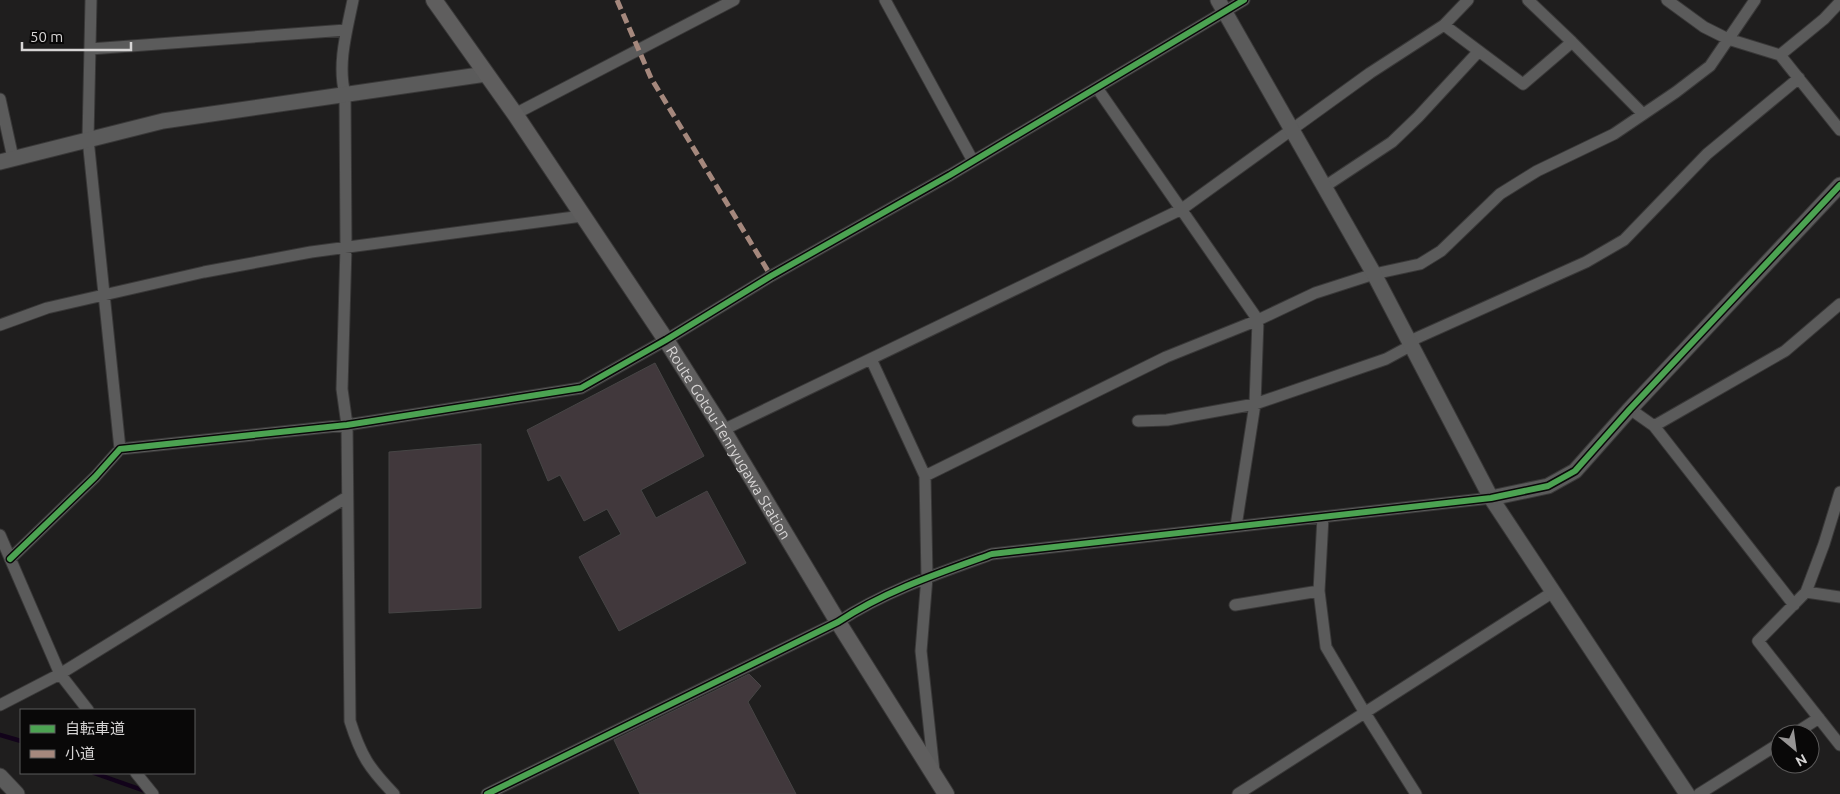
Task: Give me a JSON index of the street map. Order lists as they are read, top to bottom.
{
  "streets": {
    "main road": ["Route Gotou-Tenryugawa Station"]
  },
  "legend": ["自転車道", "小道"],
  "scale_bar": "50 m",
  "north": "bottom right"
}
